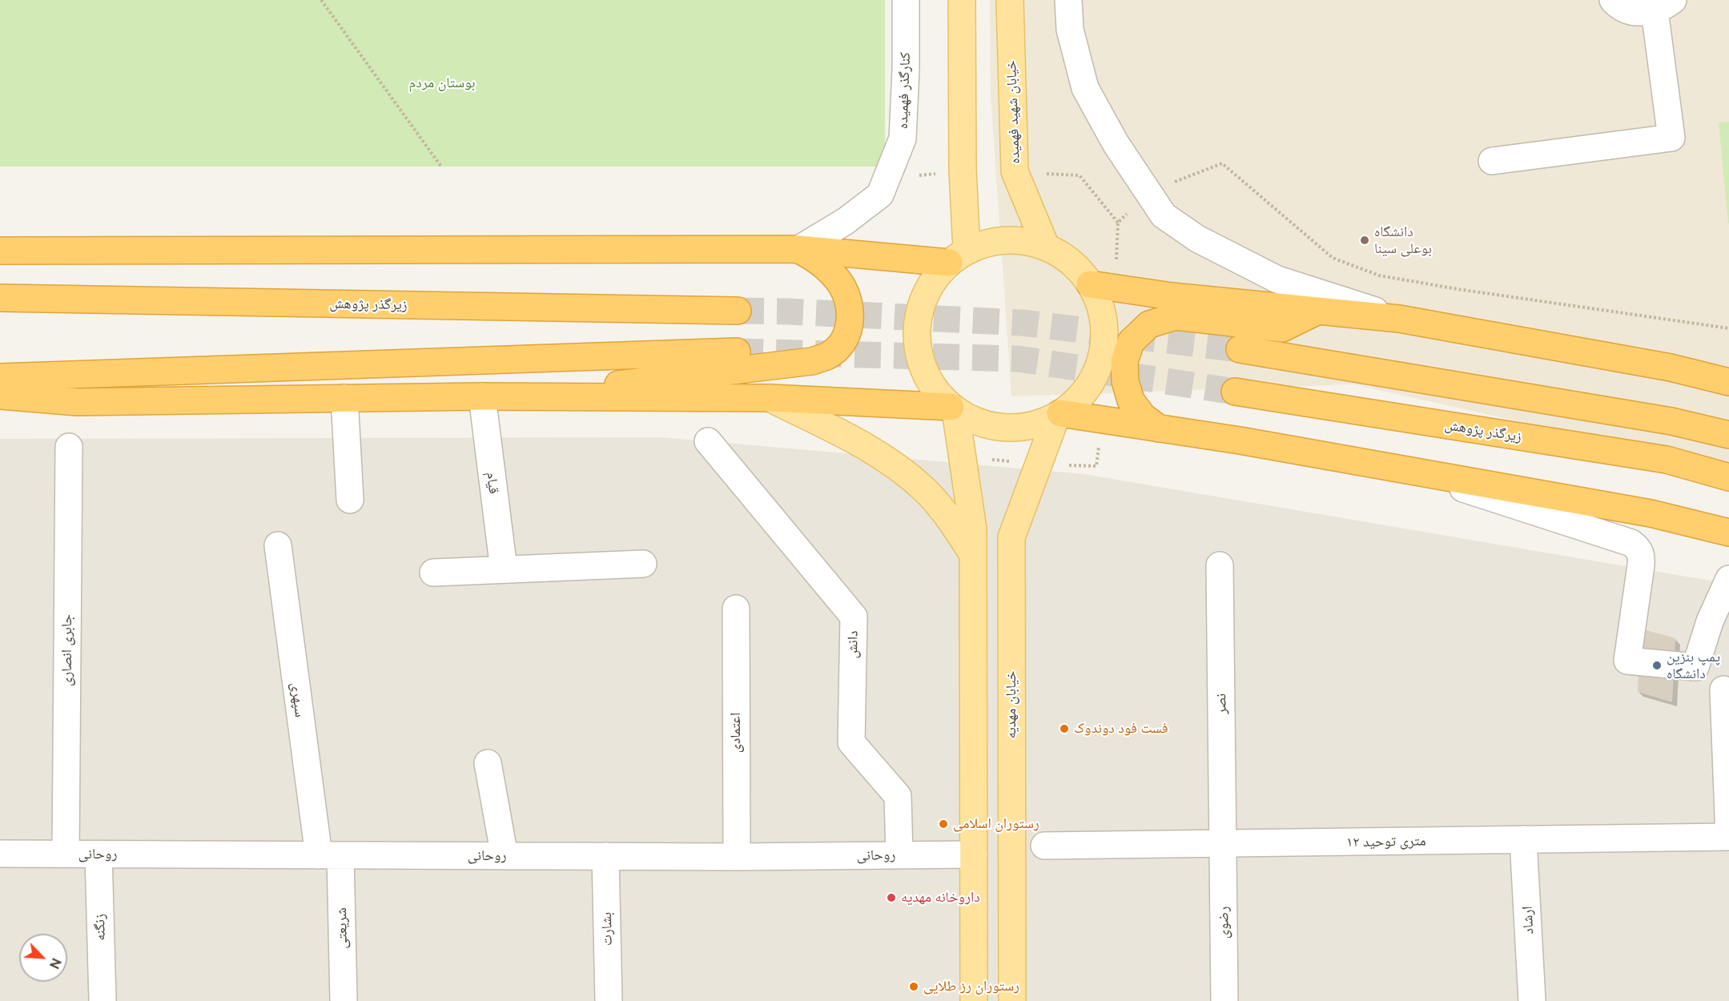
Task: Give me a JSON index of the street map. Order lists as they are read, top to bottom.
{
  "streets": {
    "highway": ["زیرگذر پژوهش"],
    "main road": ["خیابان شهید فهمیده", "خیابان مهدیه"],
    "street": [
      "کنارگذر فهمیده",
      "قیام",
      "دانش",
      "جابری انصاری",
      "سپهری",
      "نصر",
      "اعتمادی",
      "۱۲ متری توحید",
      "روحانی",
      "ارشاد",
      "رضوی",
      "زنگنه",
      "شریعتی",
      "بشارت"
    ]
  },
  "crossings": [
    ["دانش", "روحانی"],
    ["جابری انصاری", "روحانی"],
    ["سپهری", "روحانی"],
    ["سپهری", "شریعتی"],
    ["نصر", "۱۲ متری توحید"],
    ["نصر", "رضوی"],
    ["اعتمادی", "روحانی"],
    ["۱۲ متری توحید", "ارشاد"],
    ["۱۲ متری توحید", "رضوی"],
    ["روحانی", "زنگنه"],
    ["روحانی", "شریعتی"],
    ["روحانی", "بشارت"]
  ],
  "parks": ["بوستان مردم"],
  "places": [
    "دانشگاه بوعلی سینا",
    "پمپ بنزین دانشگاه",
    "فست فود دوندوک",
    "رستوران اسلامی",
    "داروخانه مهدیه",
    "رستوران رز طلایی"
  ],
  "north": "bottom right"
}
